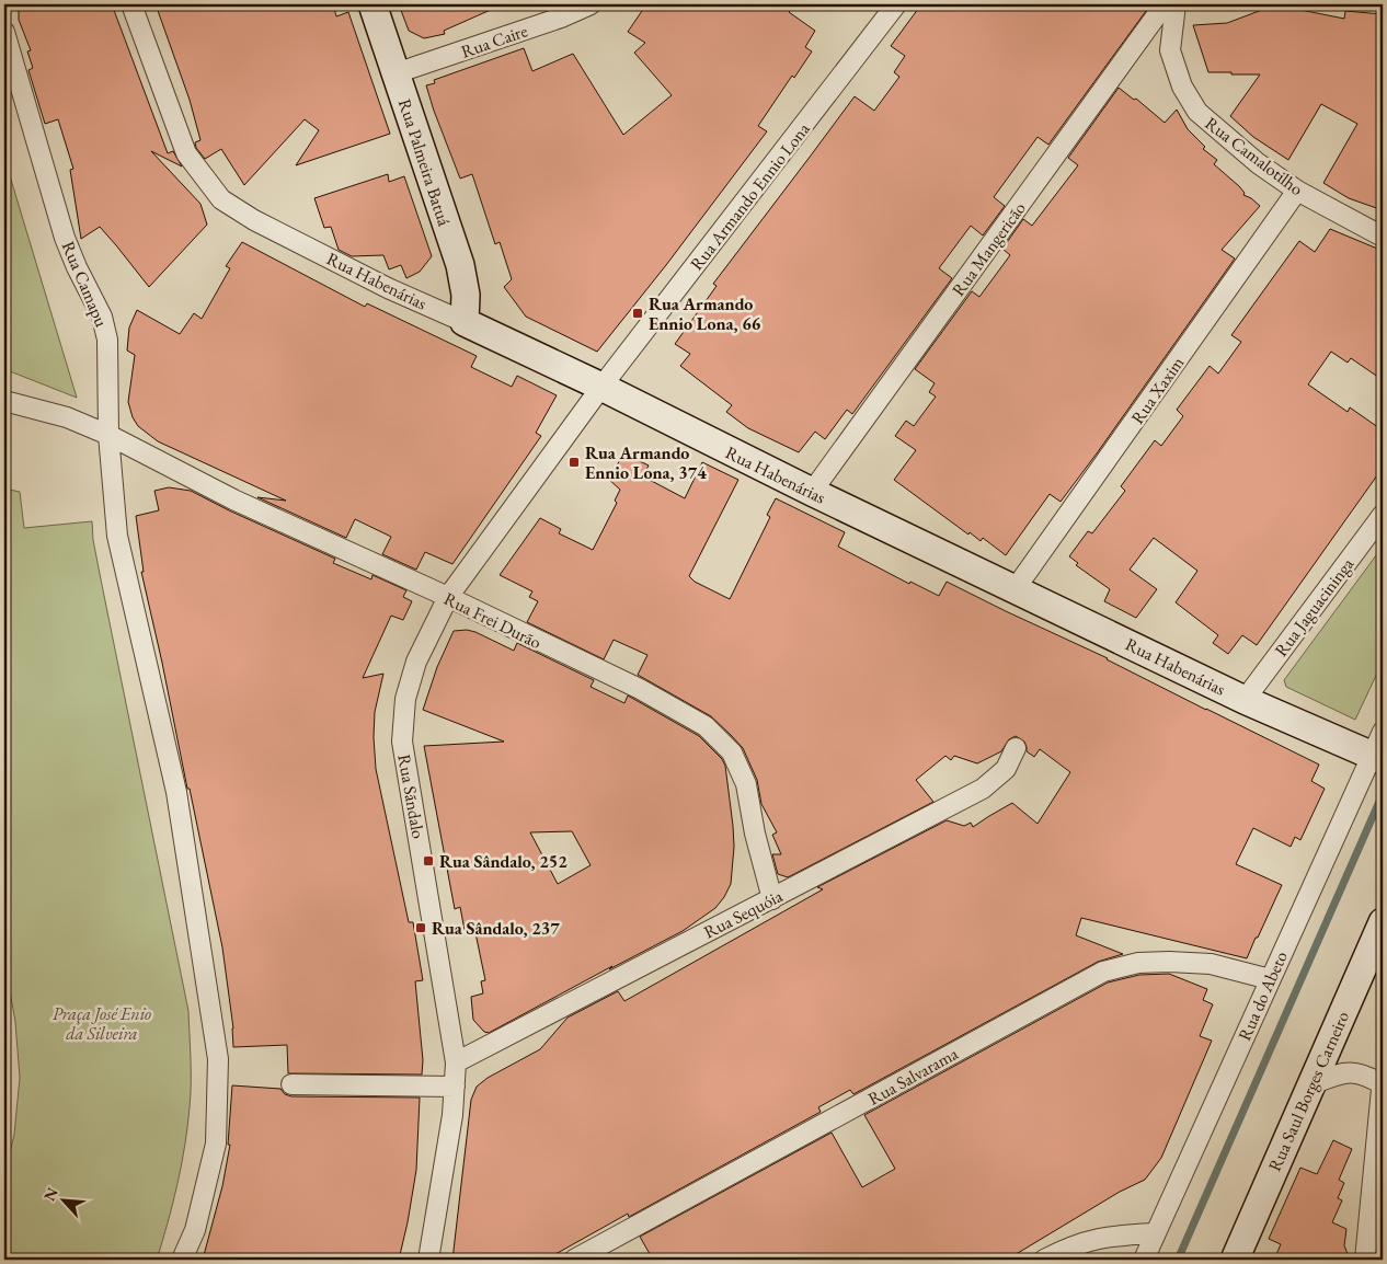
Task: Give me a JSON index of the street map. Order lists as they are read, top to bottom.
{
  "streets": {
    "street": [
      "Rua Caire",
      "Rua Camalotilho",
      "Rua Palmeira Batuá",
      "Rua Armando Ennio Lona",
      "Rua Mangericão",
      "Rua Habenárias",
      "Rua Camapu",
      "Rua Xaxim",
      "Rua Jaguacininga",
      "Rua Frei Durão",
      "Rua Sãndalo",
      "Rua Sequóia",
      "Rua do Abeto",
      "Rua Salvarama",
      "Rua Saul Borges Carneiro"
    ]
  },
  "crossings": [
    ["Rua Caire", "Rua Palmeira Batuá"],
    ["Rua Camalotilho", "Rua Xaxim"],
    ["Rua Palmeira Batuá", "Rua Habenárias"],
    ["Rua Armando Ennio Lona", "Rua Habenárias"],
    ["Rua Armando Ennio Lona", "Rua Sãndalo"],
    ["Rua Mangericão", "Rua Habenárias"],
    ["Rua Habenárias", "Rua Xaxim"],
    ["Rua Habenárias", "Rua Jaguacininga"],
    ["Rua Habenárias", "Rua Sãndalo"],
    ["Rua Habenárias", "Rua do Abeto"],
    ["Rua Camapu", "Rua Frei Durão"],
    ["Rua Frei Durão", "Rua Sãndalo"],
    ["Rua Frei Durão", "Rua Sequóia"],
    ["Rua Sãndalo", "Rua Sequóia"],
    ["Rua do Abeto", "Rua Salvarama"]
  ],
  "parks": ["Praça José Enio da Silveira"],
  "places": {
    "transit": [
      "Rua Armando Ennio Lona, 66",
      "Rua Armando Ennio Lona, 374",
      "Rua Sândalo, 252",
      "Rua Sândalo, 237"
    ]
  },
  "north": "top left"
}
